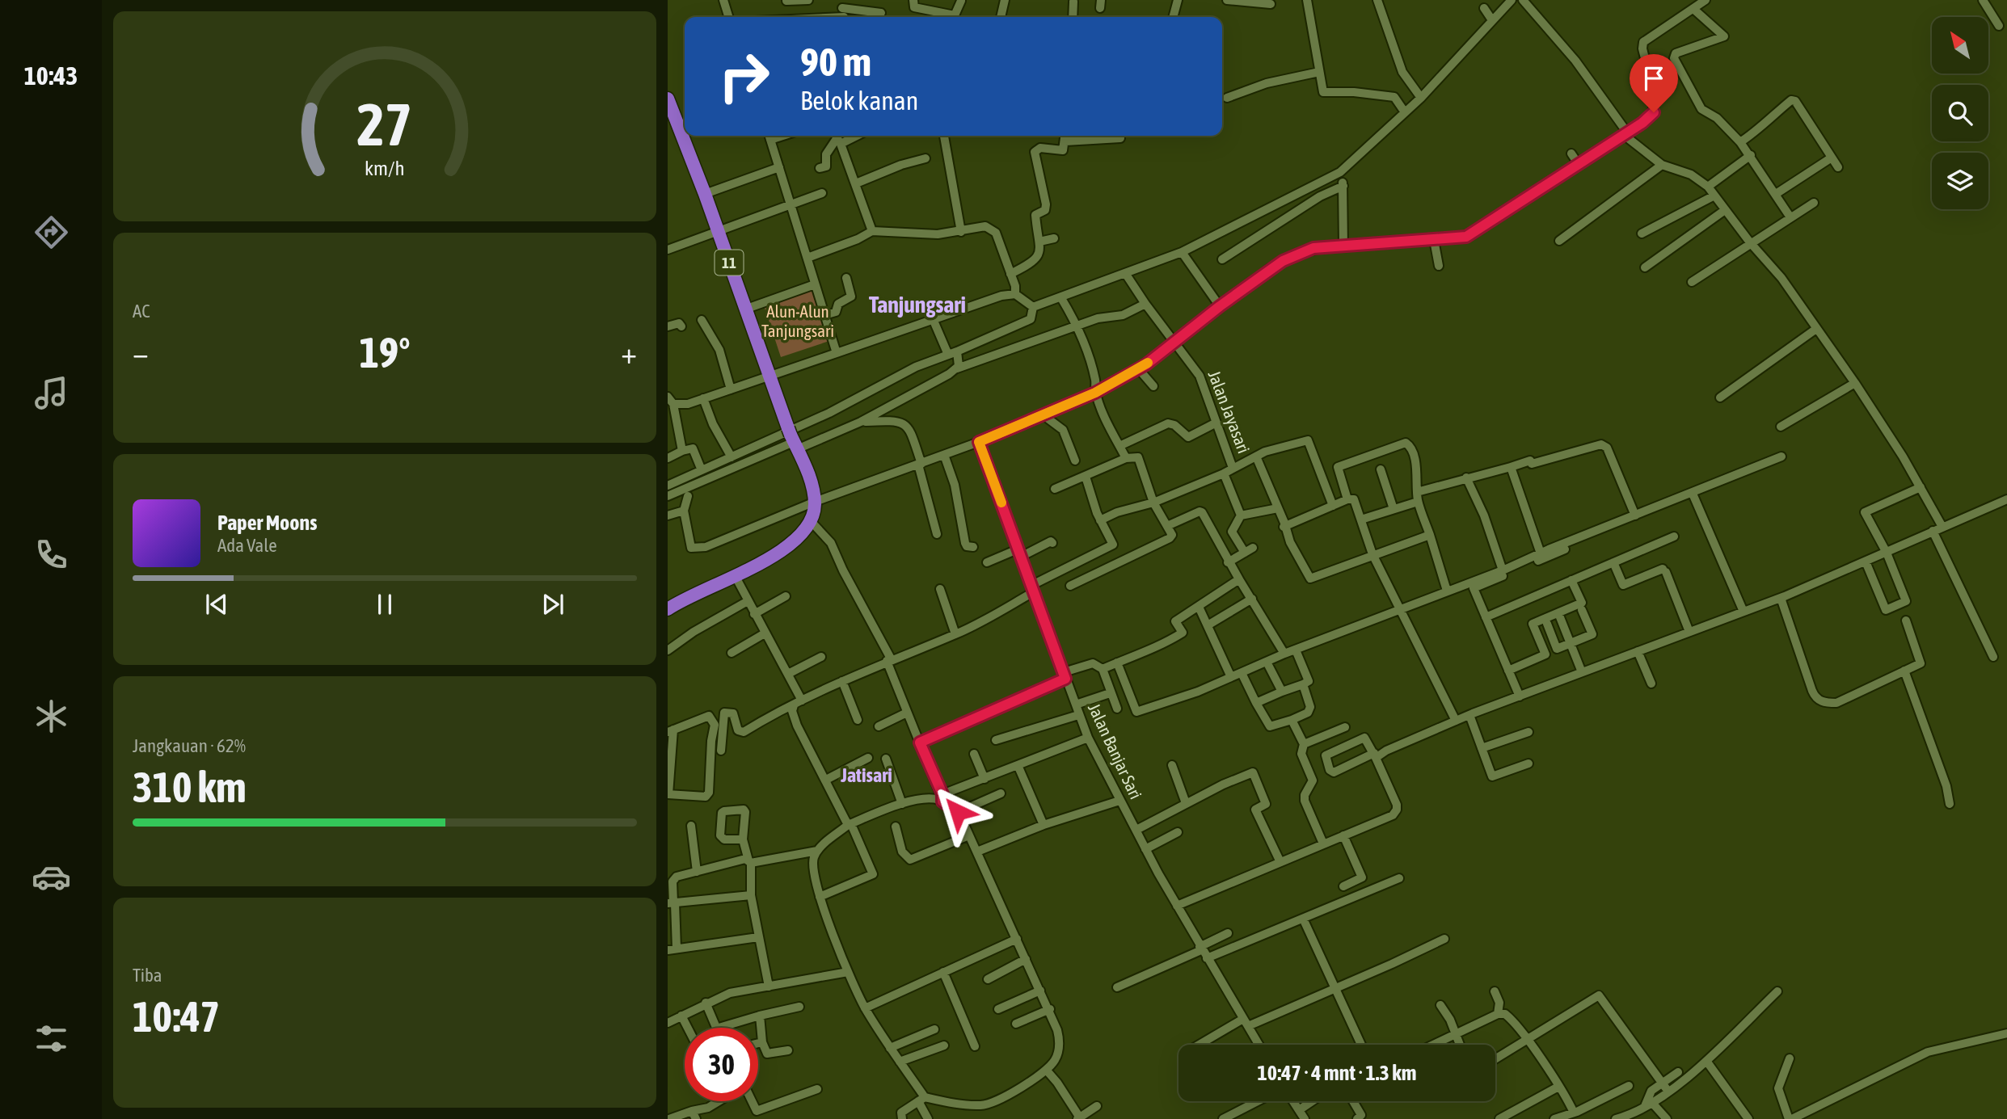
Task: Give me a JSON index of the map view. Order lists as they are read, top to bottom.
{
  "streets": {
    "highway": ["11"],
    "street": ["Jalan Jayasari", "Jalan Banjar Sari"]
  },
  "districts": ["Tanjungsari", "Jatisari"],
  "parks": ["Alun-Alun Tanjungsari"],
  "north": "top left",
  "page": {
    "tabs": "10:43",
    "turn": ["90 m", "Belok kanan"],
    "tile": [
      "AC",
      ["Jangkauan · 62%", "310 km"],
      ["Tiba", "10:47"]
    ],
    "heat": ["−", "19°", "+"],
    "song": ["Paper Moons", "Ada Vale"],
    "limit": "30",
    "trip": "10:47 · 4 mnt · 1.3 km",
    "gauge": ["27", "km/h"]
  }
}
